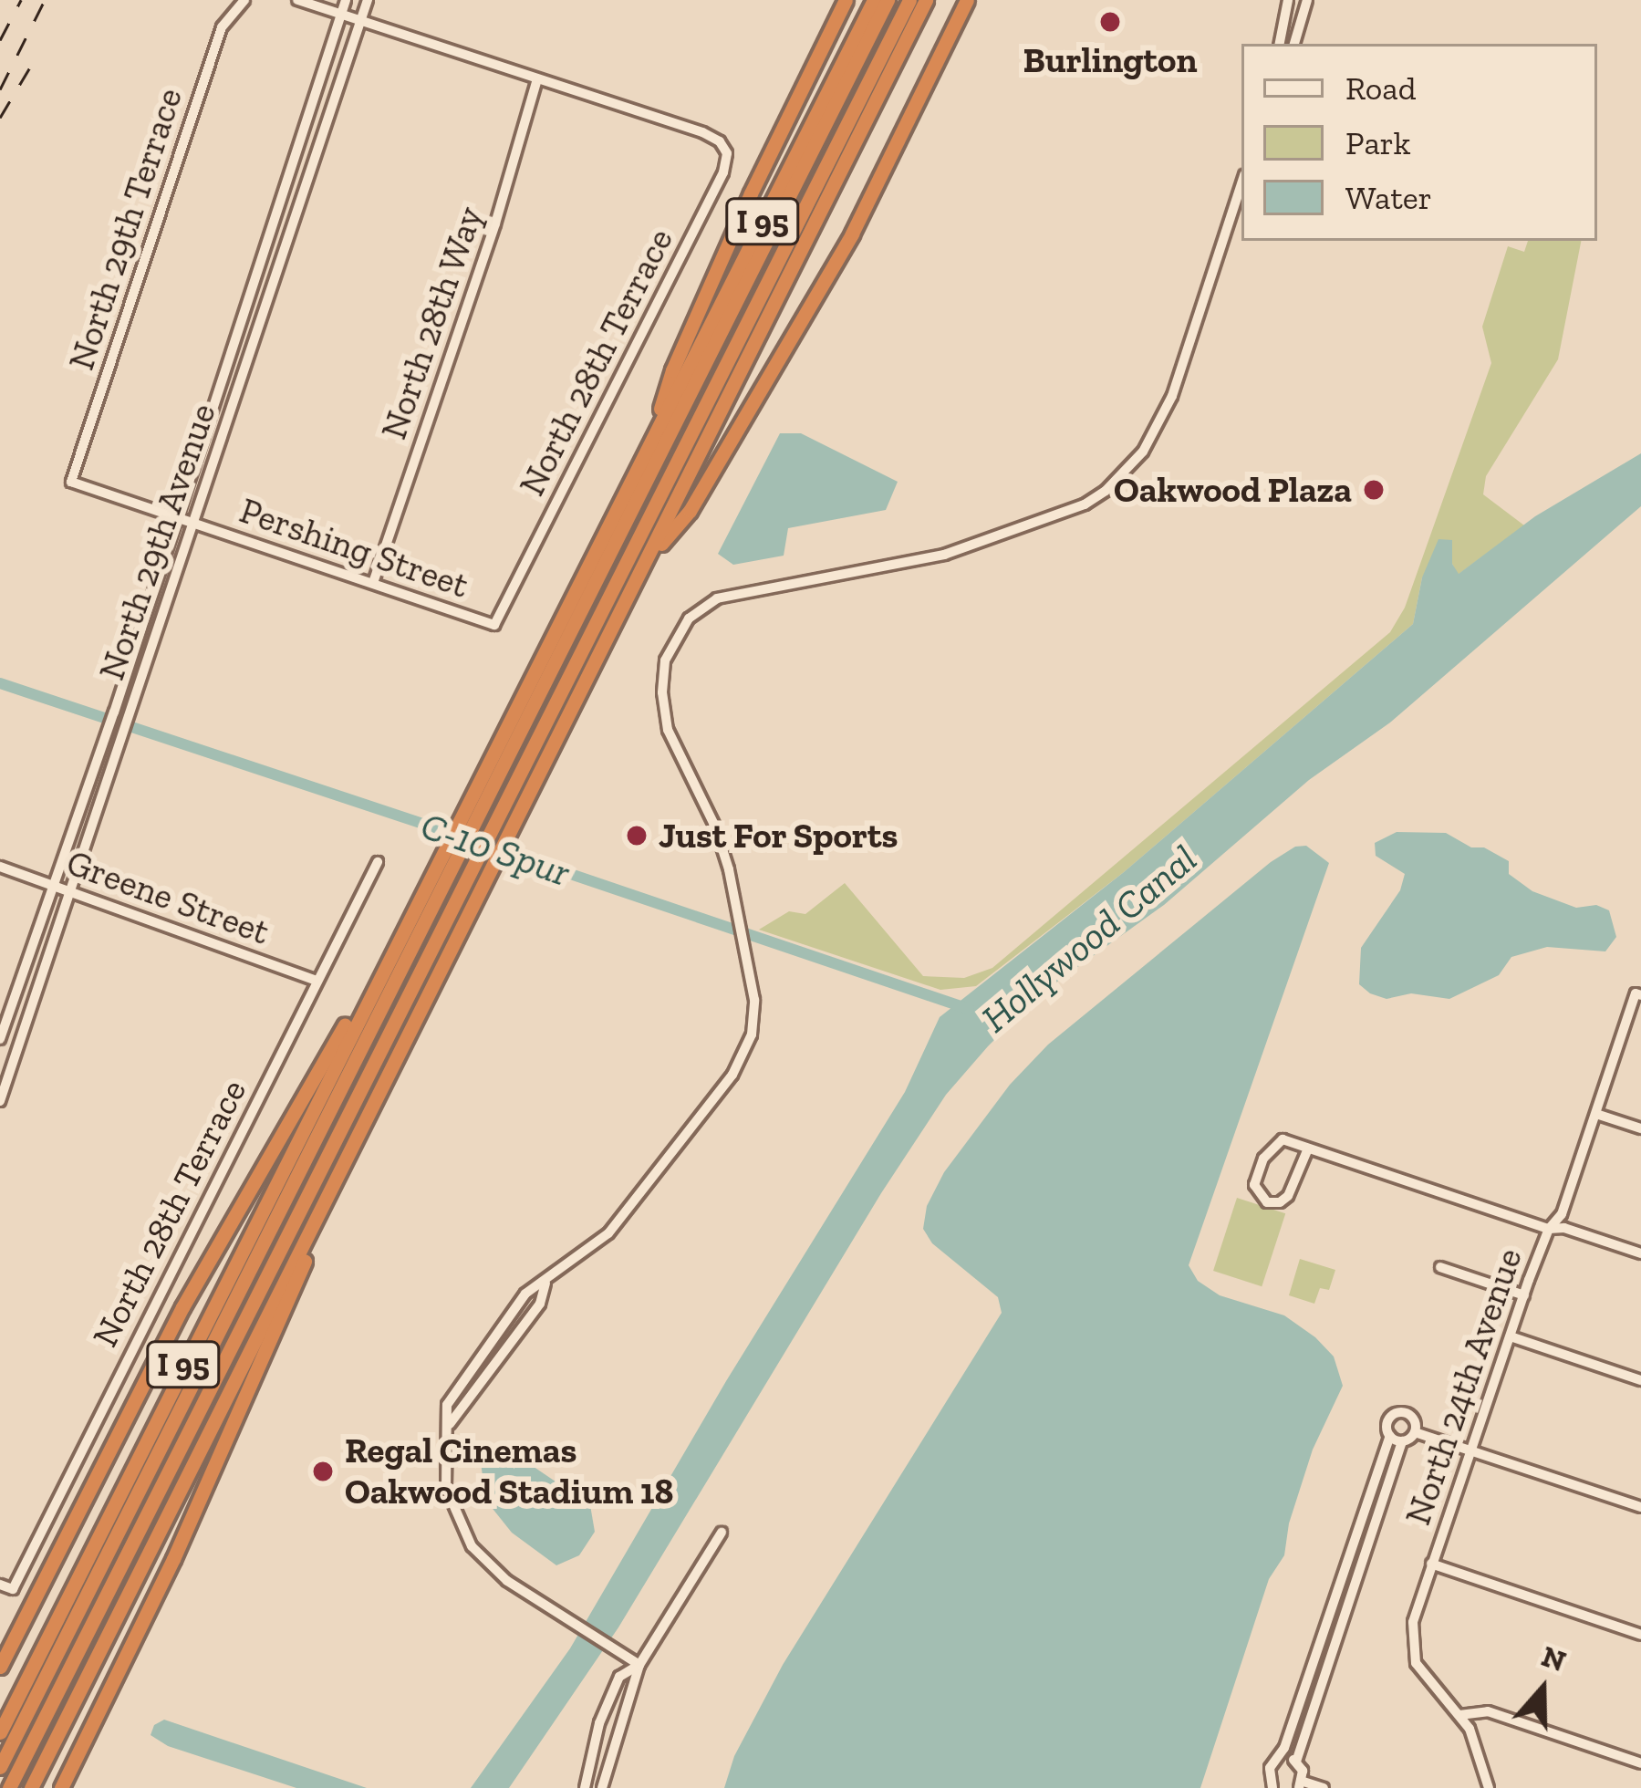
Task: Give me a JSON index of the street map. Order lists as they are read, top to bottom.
{
  "streets": {
    "highway": ["I 95"],
    "street": [
      "North 29th Terrace",
      "North 28th Way",
      "North 28th Terrace",
      "North 29th Avenue",
      "Pershing Street",
      "Greene Street",
      "North 24th Avenue"
    ]
  },
  "crossings": [
    ["North 29th Terrace", "Pershing Street"],
    ["North 28th Way", "North 28th Terrace"],
    ["North 28th Way", "Pershing Street"],
    ["North 28th Terrace", "Pershing Street"],
    ["North 28th Terrace", "Greene Street"],
    ["North 29th Avenue", "Pershing Street"],
    ["North 29th Avenue", "Greene Street"]
  ],
  "water": ["C-10 Spur", "Hollywood Canal"],
  "places": [
    "Burlington",
    "Oakwood Plaza",
    "Just For Sports",
    "Regal Cinemas Oakwood Stadium 18"
  ],
  "legend": ["Road", "Park", "Water"],
  "north": "top"
}
